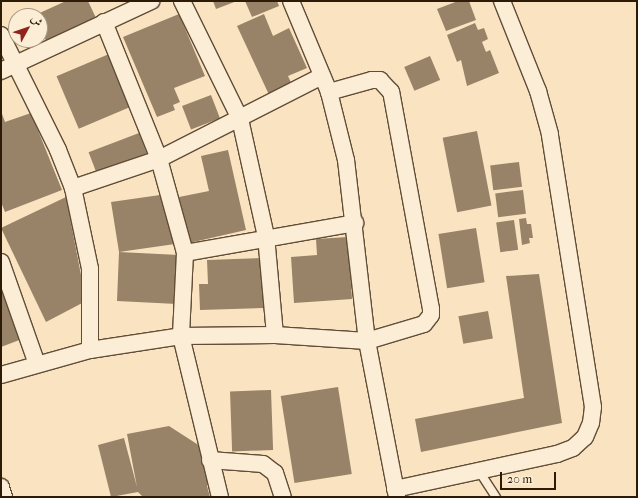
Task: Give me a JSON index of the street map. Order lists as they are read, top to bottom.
{
  "scale_bar": "20 m",
  "north": "top right"
}
